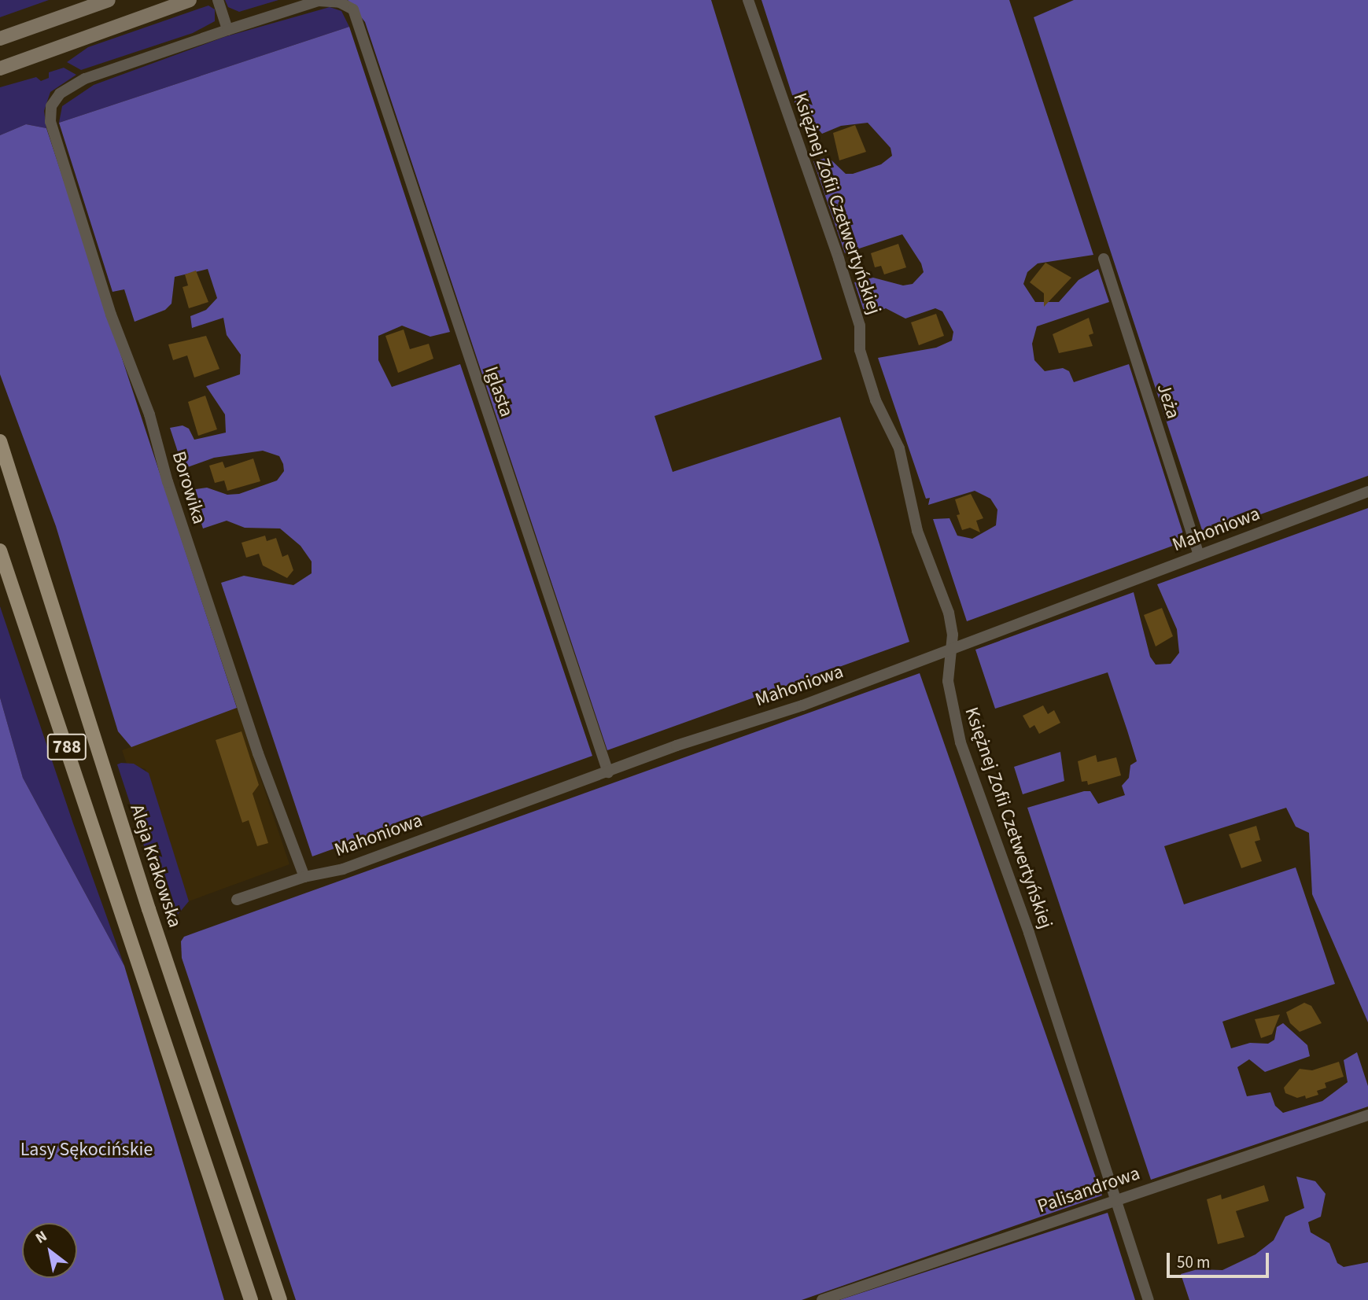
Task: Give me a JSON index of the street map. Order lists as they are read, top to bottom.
{
  "streets": {
    "main road": ["788", "Aleja Krakowska"],
    "street": [
      "Księżnej Zofii Czetwertyńskiej",
      "Iglasta",
      "Jeża",
      "Borowika",
      "Mahoniowa",
      "Palisandrowa"
    ]
  },
  "crossings": [
    ["Księżnej Zofii Czetwertyńskiej", "Mahoniowa"],
    ["Księżnej Zofii Czetwertyńskiej", "Palisandrowa"],
    ["Iglasta", "Borowika"],
    ["Iglasta", "Mahoniowa"],
    ["Jeża", "Mahoniowa"],
    ["Borowika", "Mahoniowa"]
  ],
  "parks": ["Lasy Sękocińskie"],
  "scale_bar": "50 m",
  "north": "top left"
}
